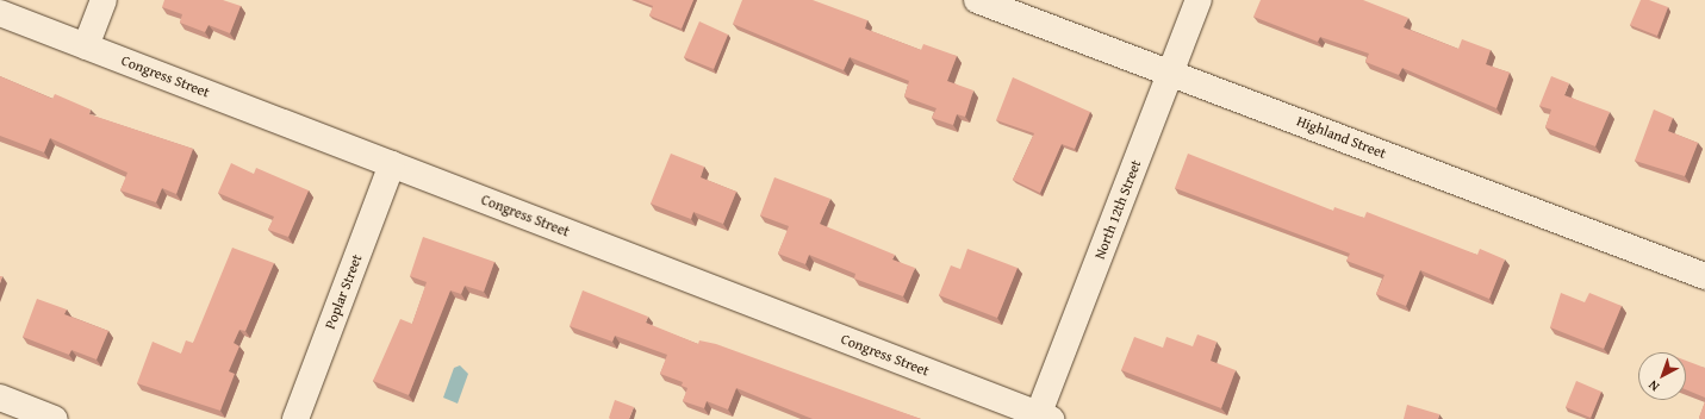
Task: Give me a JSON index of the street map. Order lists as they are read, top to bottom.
{
  "streets": {
    "street": [
      "Congress Street",
      "Highland Street",
      "North 12th Street",
      "Poplar Street"
    ]
  },
  "crossings": [
    ["Congress Street", "North 12th Street"],
    ["Congress Street", "Poplar Street"],
    ["Highland Street", "North 12th Street"]
  ],
  "north": "bottom left"
}
